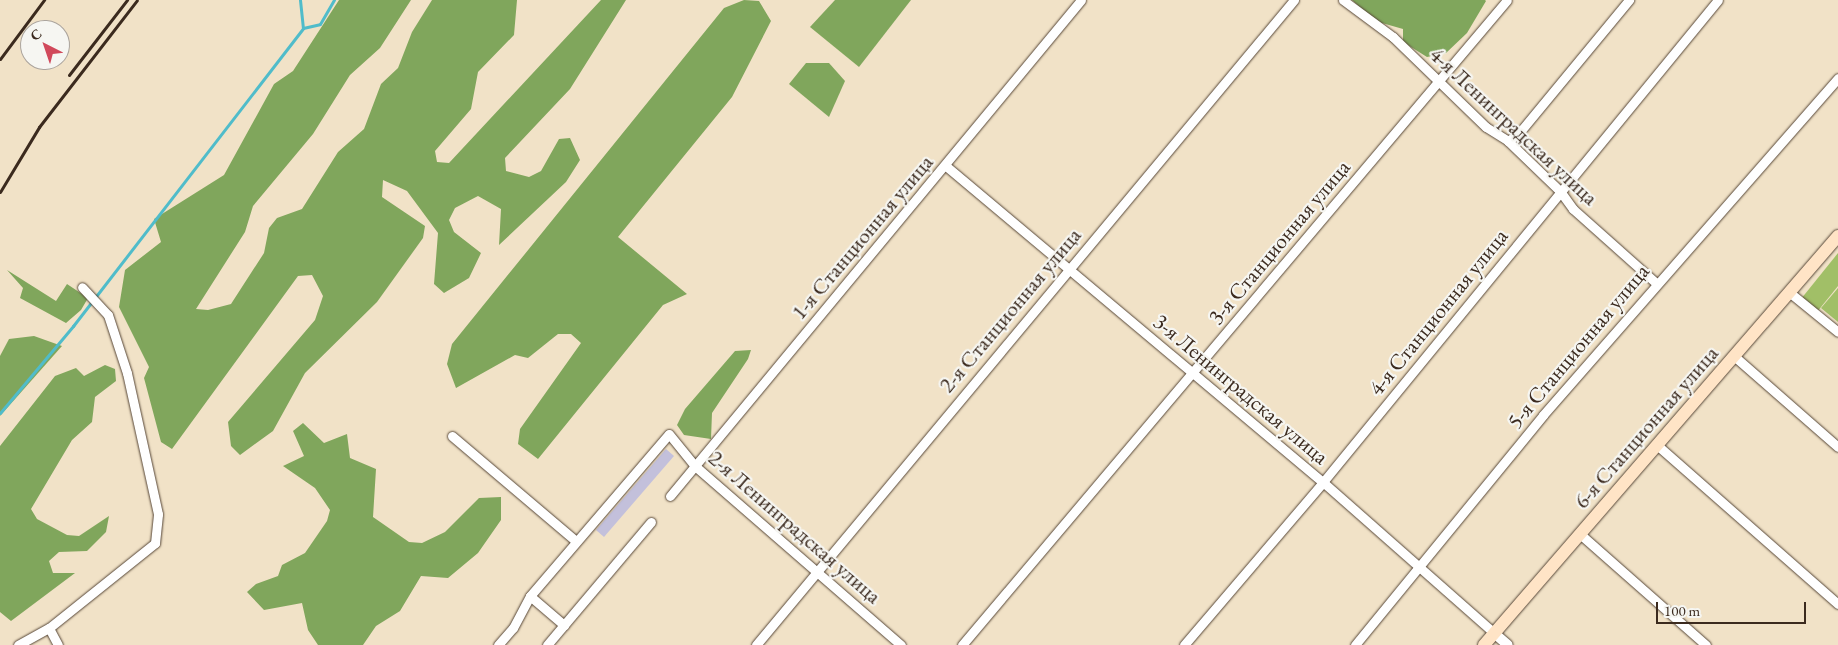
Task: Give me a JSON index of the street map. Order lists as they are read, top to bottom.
{
  "streets": {
    "main road": ["6-я Станционная улица"],
    "street": [
      "4-я Ленинградская улица",
      "1-я Станционная улица",
      "3-я Станционная улица",
      "2-я Станционная улица",
      "4-я Станционная улица",
      "5-я Станционная улица",
      "3-я Ленинградская улица",
      "2-я Ленинградская улица"
    ]
  },
  "crossings": [
    ["4-я Ленинградская улица", "3-я Станционная улица"],
    ["4-я Ленинградская улица", "4-я Станционная улица"],
    ["4-я Ленинградская улица", "5-я Станционная улица"],
    ["1-я Станционная улица", "3-я Ленинградская улица"],
    ["1-я Станционная улица", "2-я Ленинградская улица"],
    ["3-я Станционная улица", "3-я Ленинградская улица"],
    ["2-я Станционная улица", "3-я Ленинградская улица"],
    ["2-я Станционная улица", "2-я Ленинградская улица"],
    ["4-я Станционная улица", "3-я Ленинградская улица"],
    ["5-я Станционная улица", "3-я Ленинградская улица"],
    ["3-я Ленинградская улица", "6-я Станционная улица"]
  ],
  "scale_bar": "100 m",
  "north": "top left"
}
